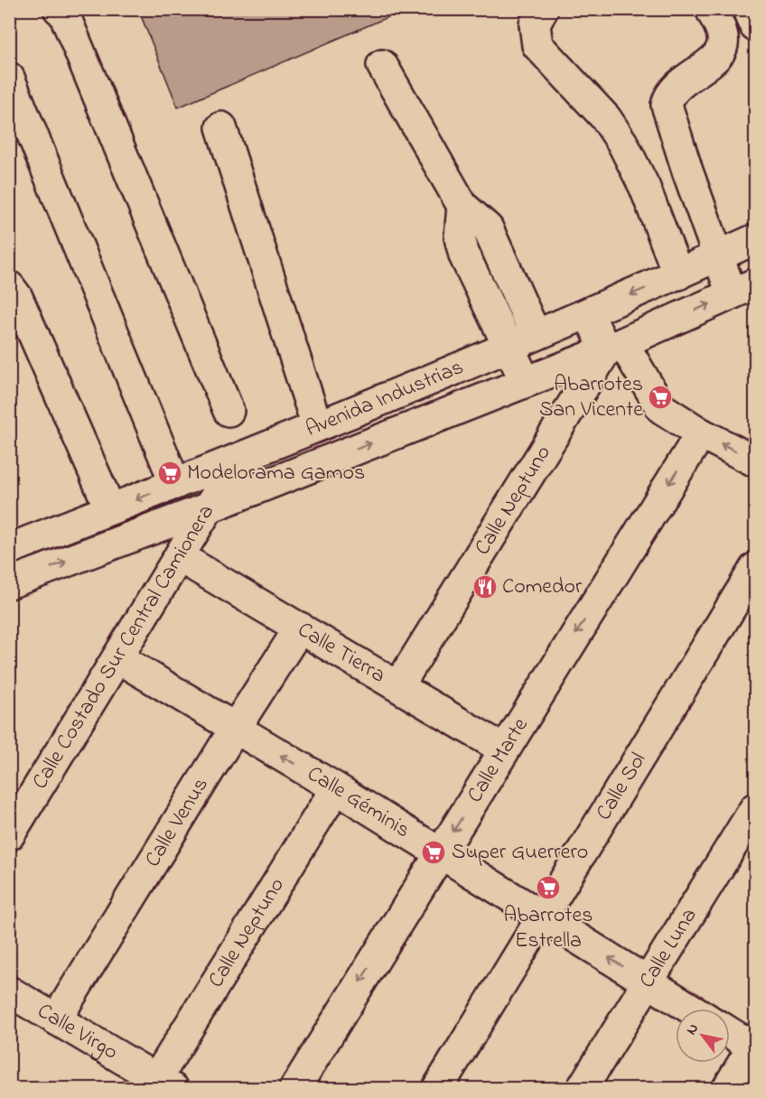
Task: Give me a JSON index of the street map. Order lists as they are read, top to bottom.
{
  "streets": {
    "street": [
      "Avenida Industrias",
      "Calle Neptuno",
      "Calle Costado Sur Central Camionera",
      "Calle Tierra",
      "Calle Marte",
      "Calle Sol",
      "Calle Géminis",
      "Calle Venus",
      "Calle Luna",
      "Calle Virgo"
    ]
  },
  "crossings": [
    ["Avenida Industrias", "Calle Neptuno"],
    ["Avenida Industrias", "Calle Costado Sur Central Camionera"],
    ["Calle Neptuno", "Calle Tierra"],
    ["Calle Neptuno", "Calle Géminis"],
    ["Calle Neptuno", "Calle Virgo"],
    ["Calle Costado Sur Central Camionera", "Calle Tierra"],
    ["Calle Costado Sur Central Camionera", "Calle Géminis"],
    ["Calle Tierra", "Calle Marte"],
    ["Calle Tierra", "Calle Venus"],
    ["Calle Marte", "Calle Géminis"],
    ["Calle Sol", "Calle Géminis"],
    ["Calle Géminis", "Calle Venus"],
    ["Calle Géminis", "Calle Luna"],
    ["Calle Venus", "Calle Virgo"]
  ],
  "one_way": ["Calle Marte", "Calle Géminis"],
  "places": {
    "supermarket": [
      "Abarrotes San Vicente",
      "Modelorama Gamos",
      "Super Guerrero",
      "Abarrotes Estrella"
    ],
    "restaurant": ["Comedor"]
  },
  "north": "top left"
}
